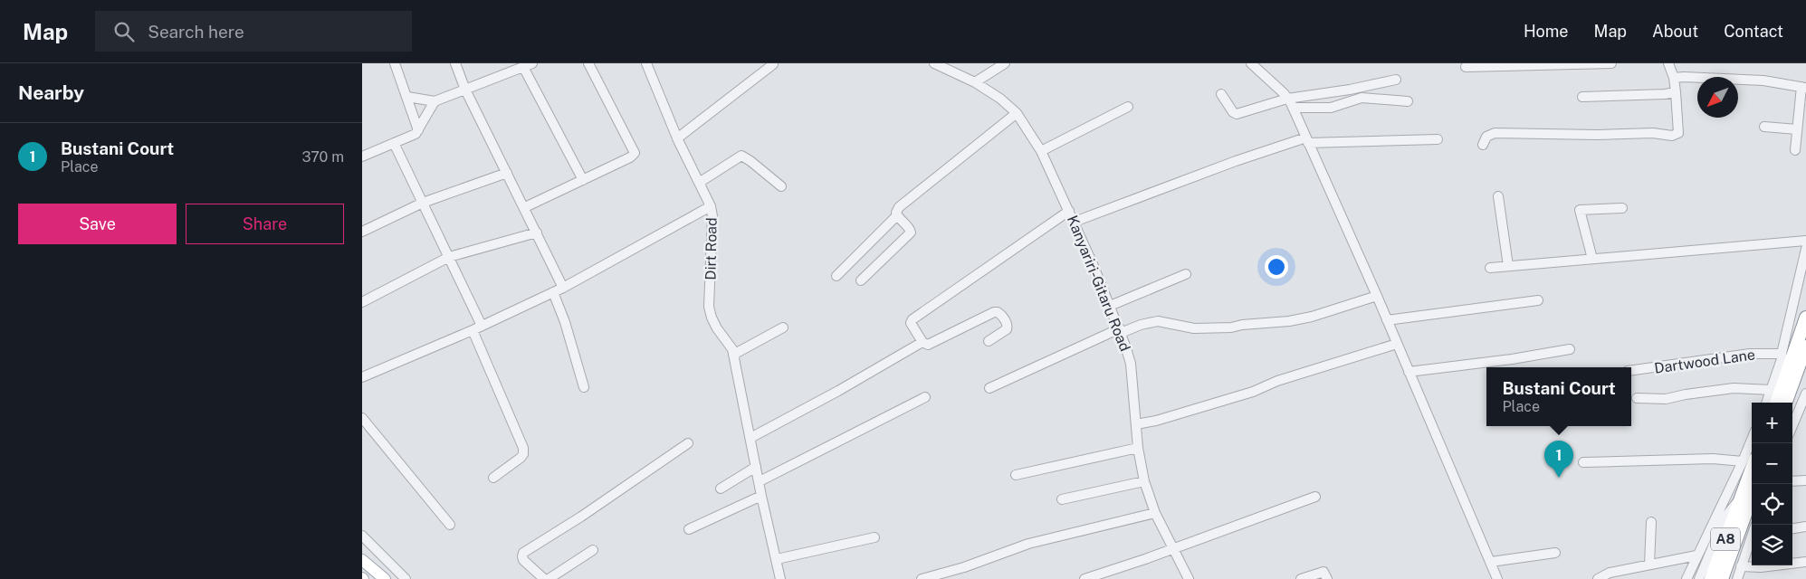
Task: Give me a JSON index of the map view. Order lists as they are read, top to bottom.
{
  "streets": {
    "highway": ["A8"],
    "street": ["Dirt Road", "Kanyariri-Gitaru Road", "Dartwood Lane"]
  },
  "north": "bottom left",
  "page": {
    "header": "Map",
    "search": "Search here",
    "nav": [
      "Home",
      "Map",
      "About",
      "Contact"
    ],
    "heading": "Nearby",
    "list": [
      {
        "mark": "1",
        "name": "Bustani Court",
        "note": "Place",
        "value": "370 m"
      }
    ],
    "buttons": ["Save", "Share"],
    "popup": ["Bustani Court", "Place"],
    "map_buttons": ["+", "−"],
    "pins": "1"
  }
}
